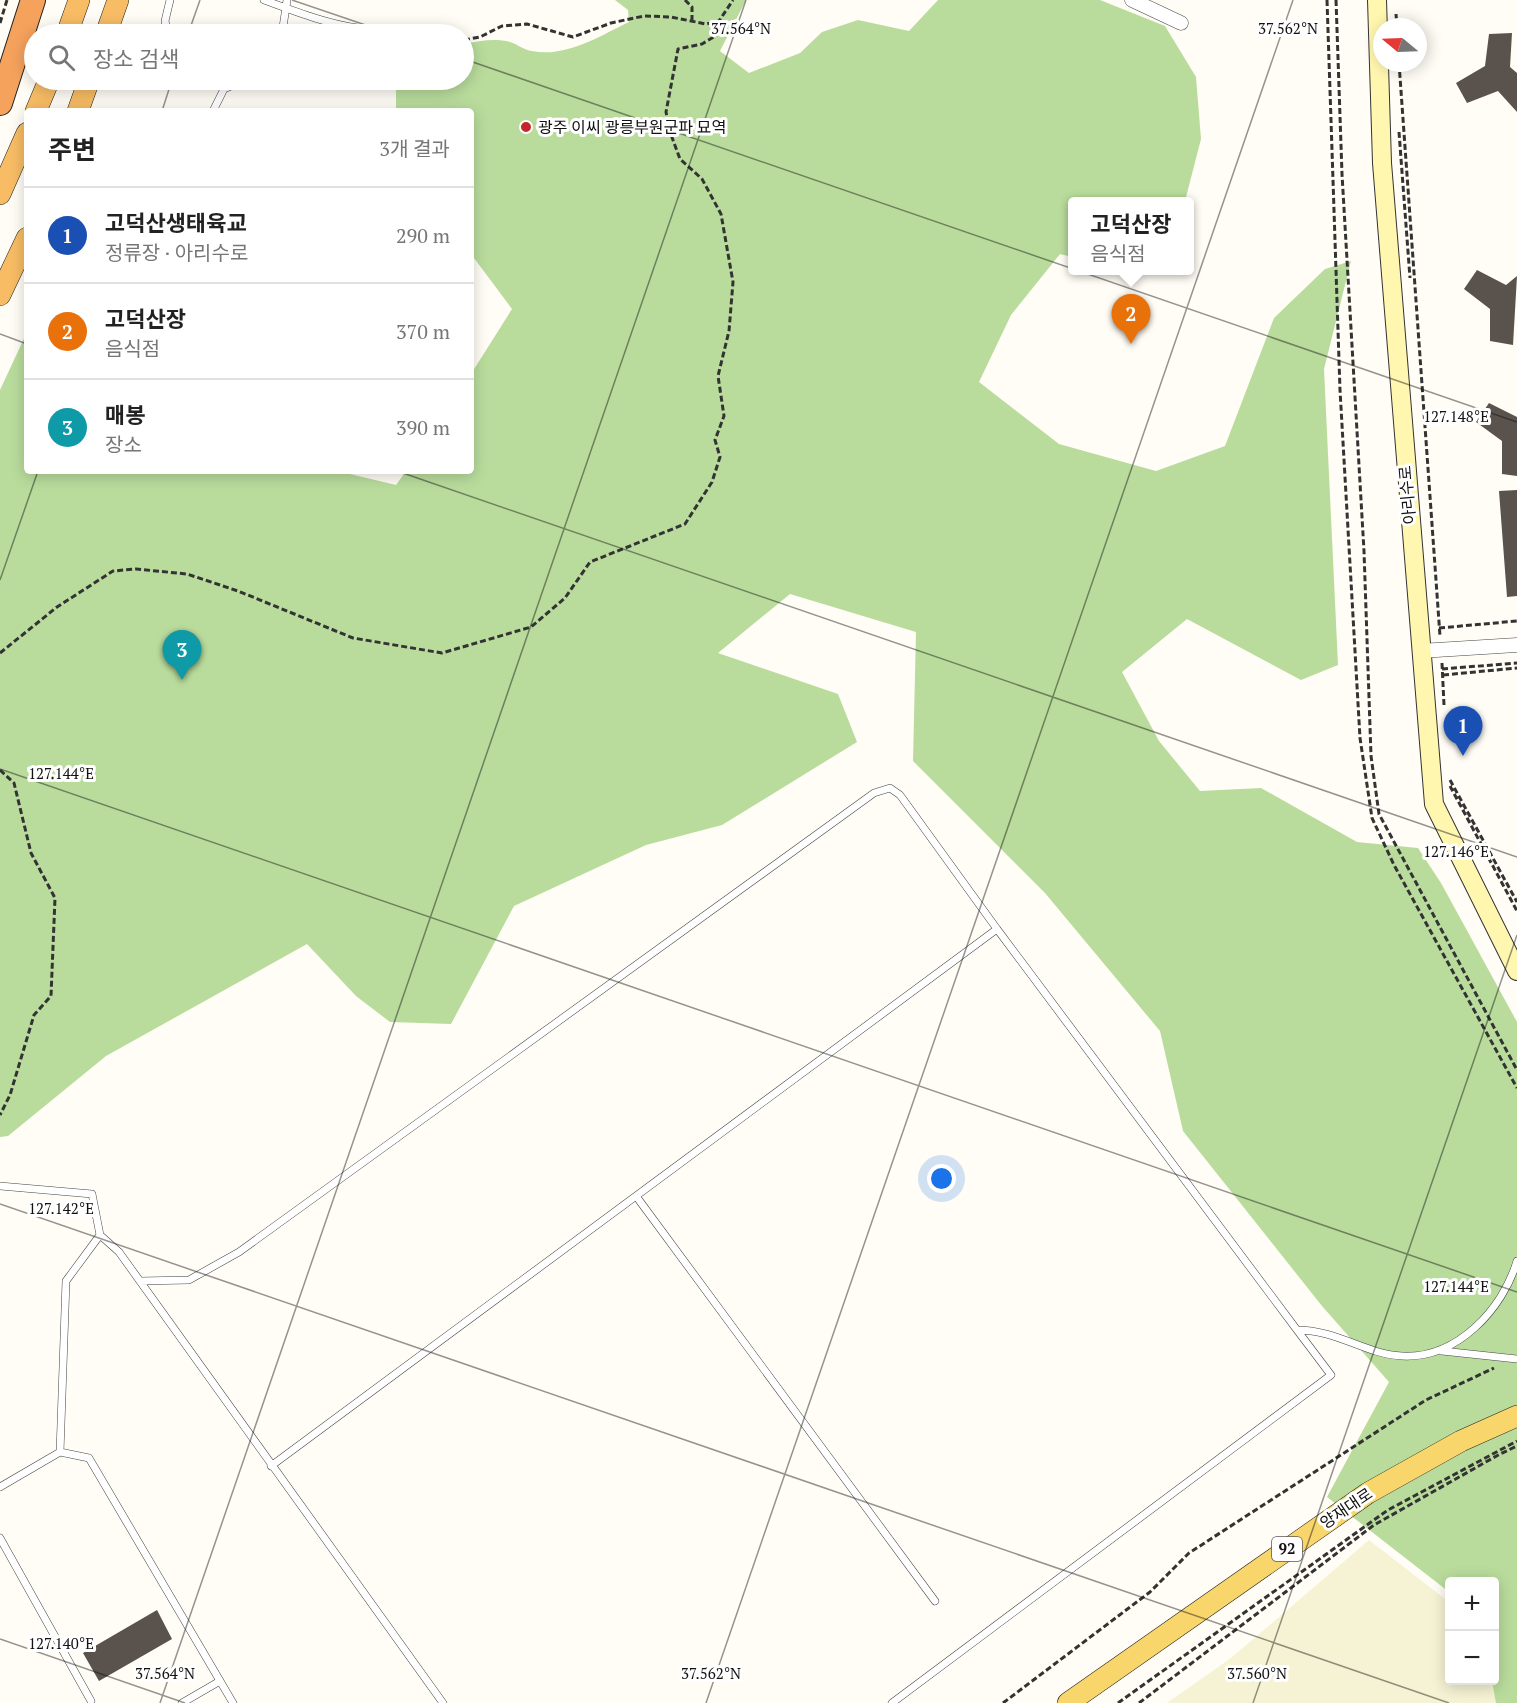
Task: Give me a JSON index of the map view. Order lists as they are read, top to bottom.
{
  "streets": {
    "main road": ["아리수로", "양재대로", "92"]
  },
  "places": ["광주 이씨 광릉부원군파 묘역"],
  "north": "left",
  "page": {
    "search": "장소 검색",
    "heading": ["주변", "3개 결과"],
    "list": [
      {
        "mark": "1",
        "name": "고덕산생태육교",
        "note": "정류장 · 아리수로",
        "value": "290 m"
      },
      {
        "mark": "2",
        "name": "고덕산장",
        "note": "음식점",
        "value": "370 m"
      },
      {
        "mark": "3",
        "name": "매봉",
        "note": "장소",
        "value": "390 m"
      }
    ],
    "popup": ["고덕산장", "음식점"],
    "pins": ["2", "3", "1"],
    "map_buttons": ["+", "−"]
  },
  "coordinates": [
    "37.564°N",
    "37.562°N",
    "127.148°E",
    "127.144°E",
    "127.146°E",
    "127.142°E",
    "127.140°E",
    "37.560°N"
  ]
}
